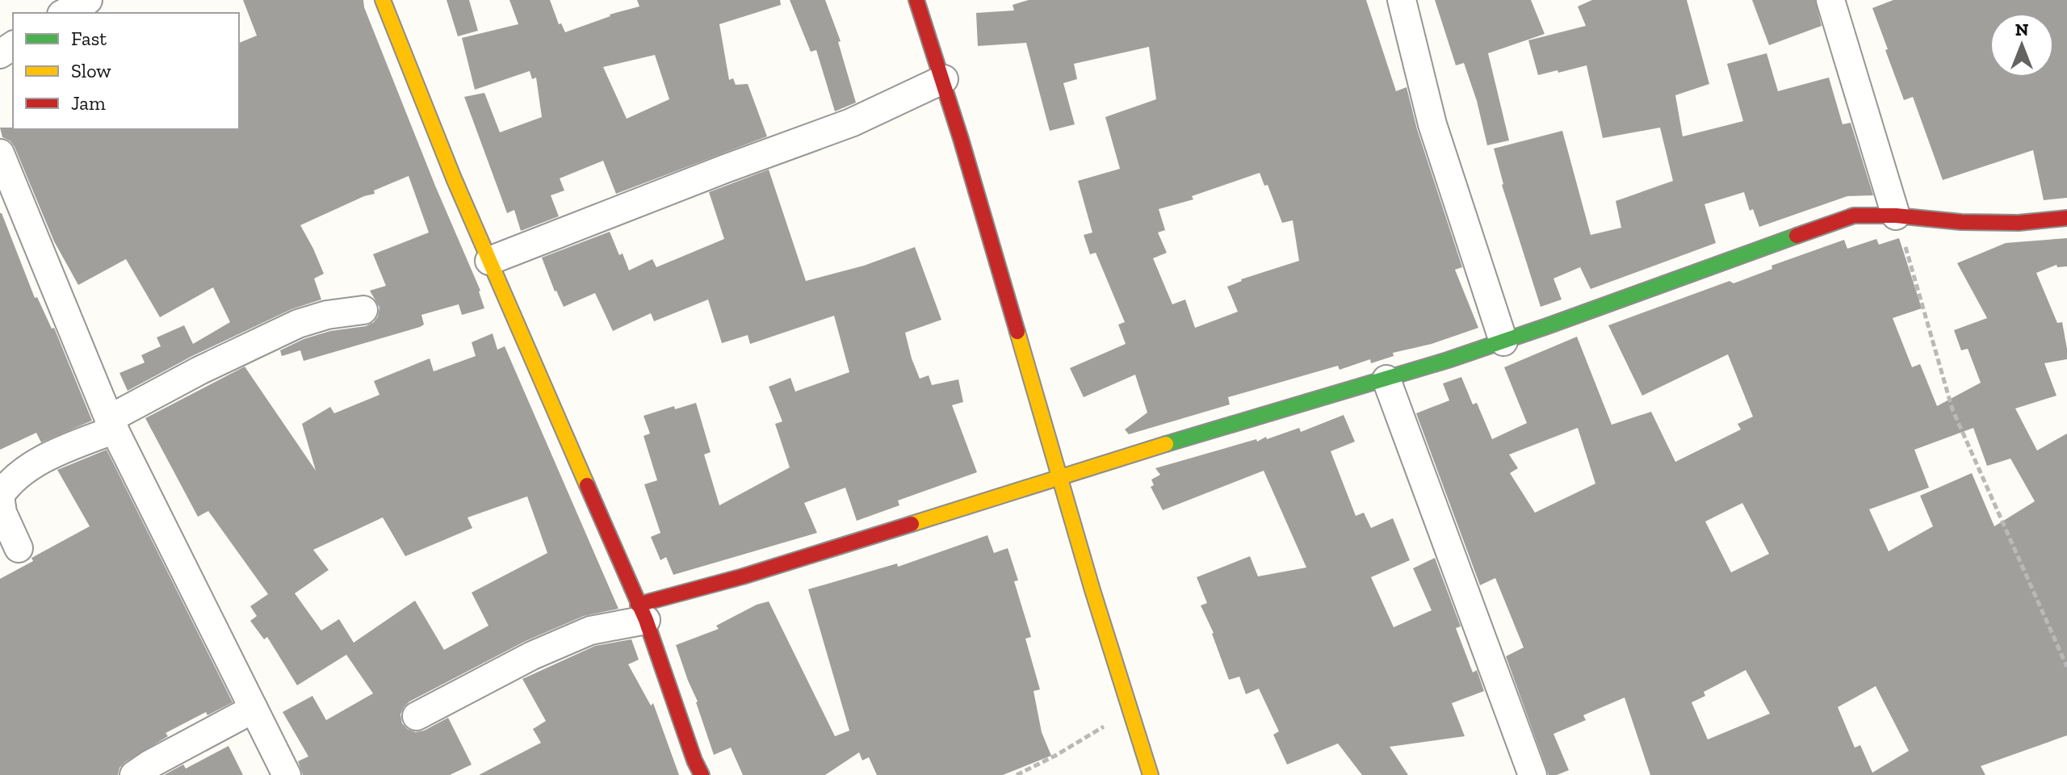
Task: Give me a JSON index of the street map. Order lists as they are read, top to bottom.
{
  "legend": ["Fast", "Slow", "Jam"],
  "north": "top"
}
